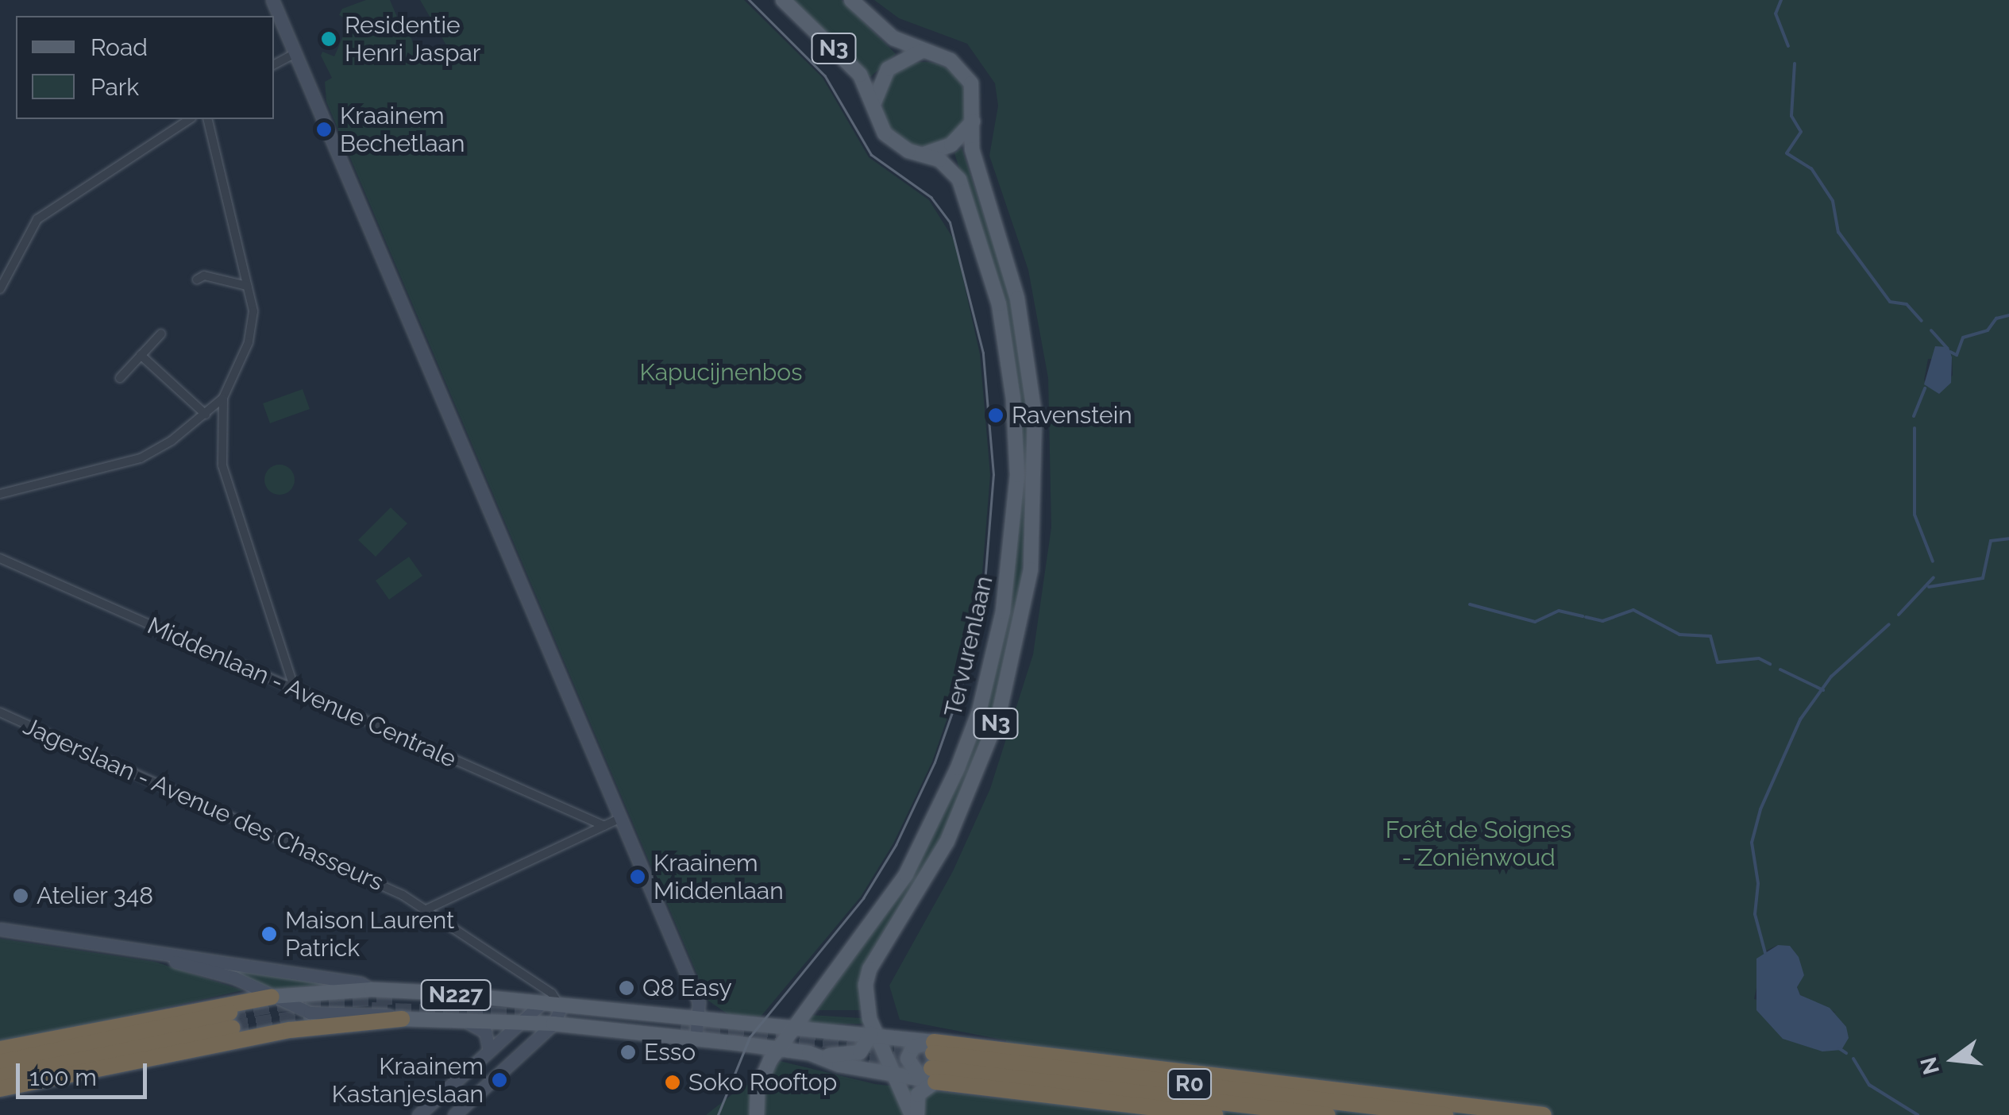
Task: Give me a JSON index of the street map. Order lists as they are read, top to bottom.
{
  "streets": {
    "highway": ["R0"],
    "main road": ["N3", "Tervurenlaan", "N227"],
    "street": ["Middenlaan - Avenue Centrale", "Jagerslaan - Avenue des Chasseurs"]
  },
  "crossings": [
    ["N3", "Tervurenlaan"],
    ["Tervurenlaan", "N227"],
    ["Jagerslaan - Avenue des Chasseurs", "N227"]
  ],
  "parks": ["Kapucijnenbos", "Forêt de Soignes - Zoniënwoud"],
  "places": [
    "Residentie Henri Jaspar",
    "Kraainem Bechetlaan",
    "Ravenstein",
    "Kraainem Middenlaan",
    "Atelier 348",
    "Maison Laurent Patrick",
    "Q8 Easy",
    "Esso",
    "Kraainem Kastanjeslaan",
    "Soko Rooftop"
  ],
  "legend": ["Road", "Park"],
  "scale_bar": "100 m",
  "north": "left"
}
